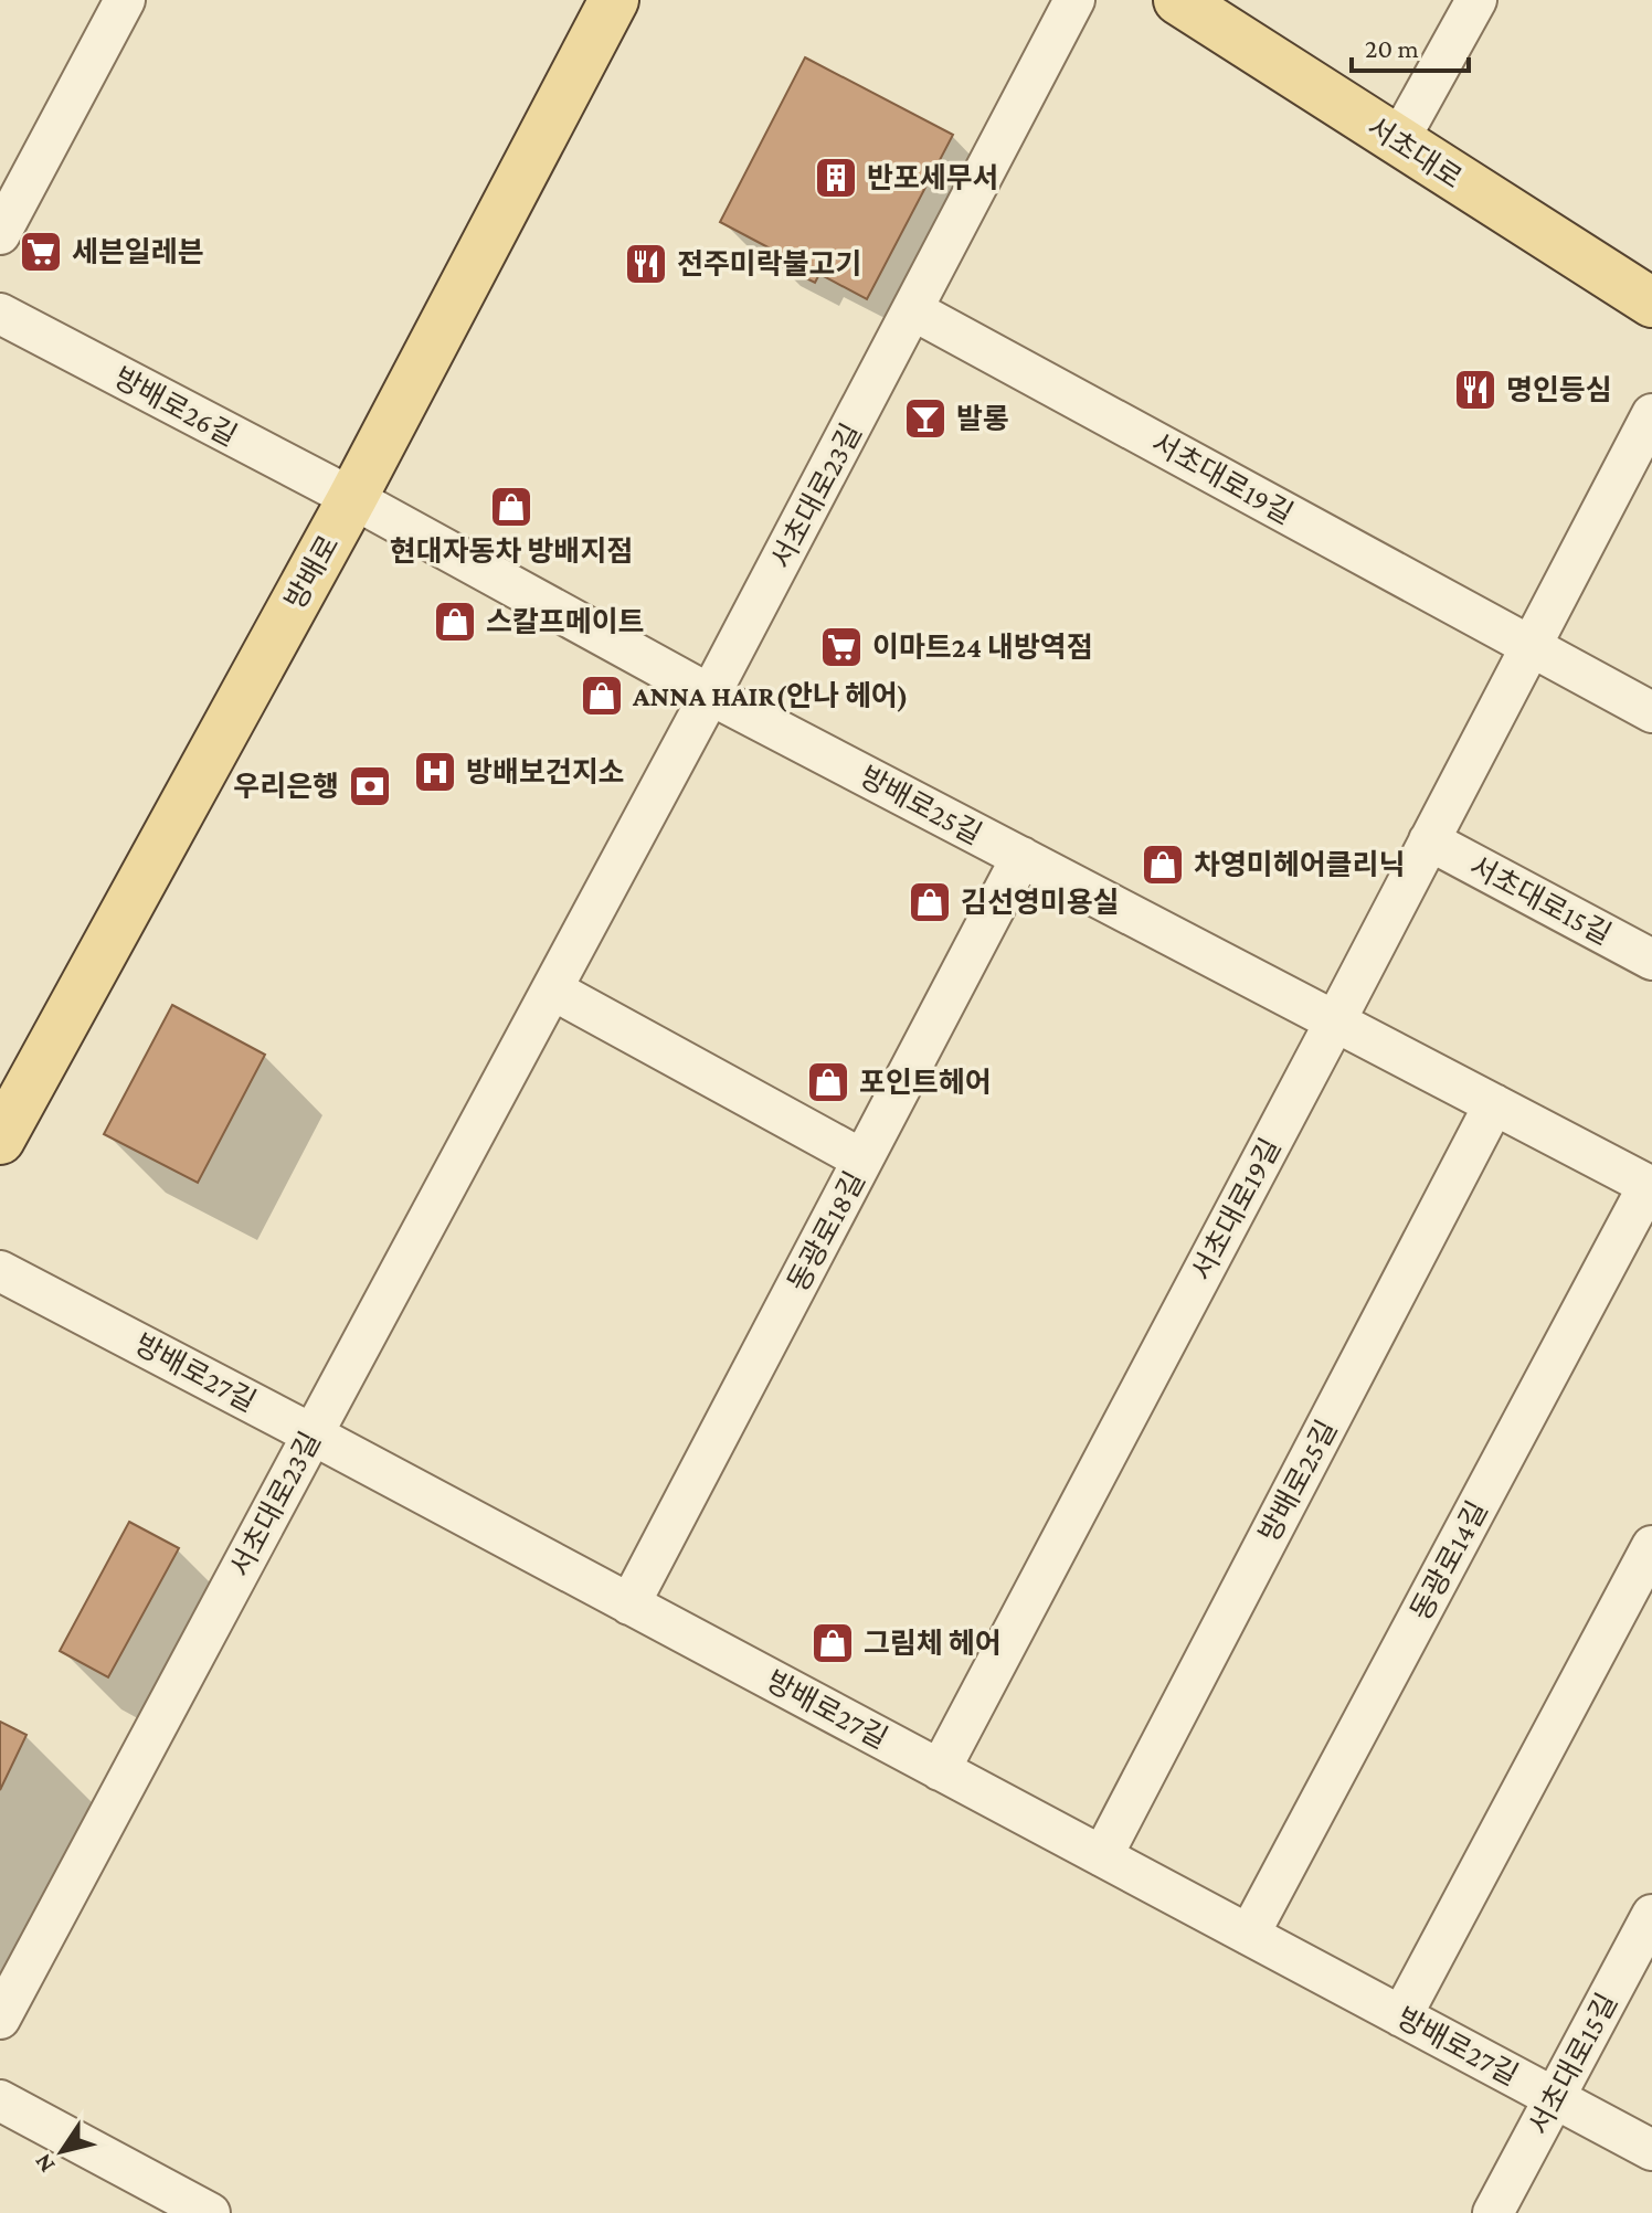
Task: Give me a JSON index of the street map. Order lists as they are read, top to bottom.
{
  "streets": {
    "main road": ["서초대로", "방배로"],
    "street": [
      "방배로26길",
      "서초대로19길",
      "서초대로23길",
      "방배로25길",
      "서초대로15길",
      "동광로18길",
      "방배로27길",
      "동광로14길"
    ]
  },
  "crossings": [
    ["방배로26길", "방배로"],
    ["방배로26길", "방배로25길"],
    ["서초대로19길", "서초대로23길"],
    ["서초대로19길", "방배로25길"],
    ["서초대로19길", "서초대로15길"],
    ["서초대로19길", "방배로27길"],
    ["서초대로23길", "방배로25길"],
    ["서초대로23길", "방배로27길"],
    ["방배로", "방배로25길"],
    ["방배로25길", "동광로18길"],
    ["방배로25길", "방배로27길"],
    ["방배로25길", "동광로14길"],
    ["서초대로15길", "방배로27길"],
    ["동광로18길", "방배로27길"],
    ["방배로27길", "동광로14길"]
  ],
  "places": {
    "building": ["반포세무서"],
    "supermarket": ["세븐일레븐", "이마트24 내방역점"],
    "restaurant": ["전주미락불고기", "명인등심"],
    "bar": ["발롱"],
    "shop": [
      "현대자동차 방배지점",
      "스칼프메이트",
      "ANNA HAIR(안나 헤어)",
      "차영미헤어클리닉",
      "김선영미용실",
      "포인트헤어",
      "그림체 헤어"
    ],
    "hospital": ["방배보건지소"],
    "bank": ["우리은행"]
  },
  "scale_bar": "20 m",
  "north": "bottom left"
}
